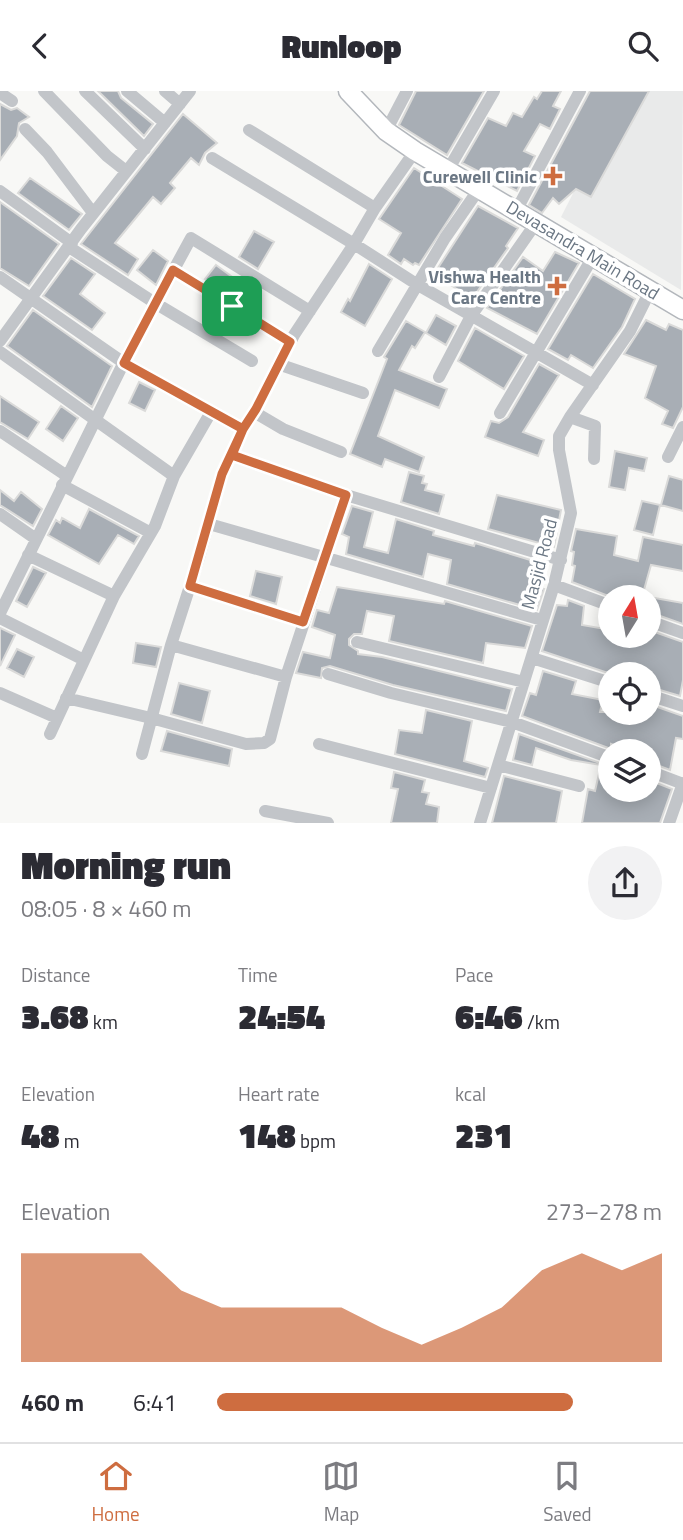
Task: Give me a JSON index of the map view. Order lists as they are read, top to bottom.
{
  "streets": {
    "main road": ["Devasandra Main Road"],
    "street": ["Masjid Road"]
  },
  "crossings": [
    ["Devasandra Main Road", "Masjid Road"]
  ],
  "places": {
    "health": ["Curewell Clinic", "Vishwa Health Care Centre"]
  },
  "north": "top",
  "page": {
    "header": "Runloop",
    "heading": ["Morning run", "08:05 · 8 × 460 m"],
    "stats": [
      ["Distance", "3.68 km"],
      ["Time", "24:54"],
      ["Pace", "6:46 /km"],
      ["Elevation", "48 m"],
      ["Heart rate", "148 bpm"],
      ["kcal", "231"]
    ],
    "chart": ["Elevation", "273–278 m"],
    "list": [
      {
        "name": "460 m",
        "note": "6:41"
      }
    ],
    "tabs": ["Home", "Map", "Saved"]
  }
}
